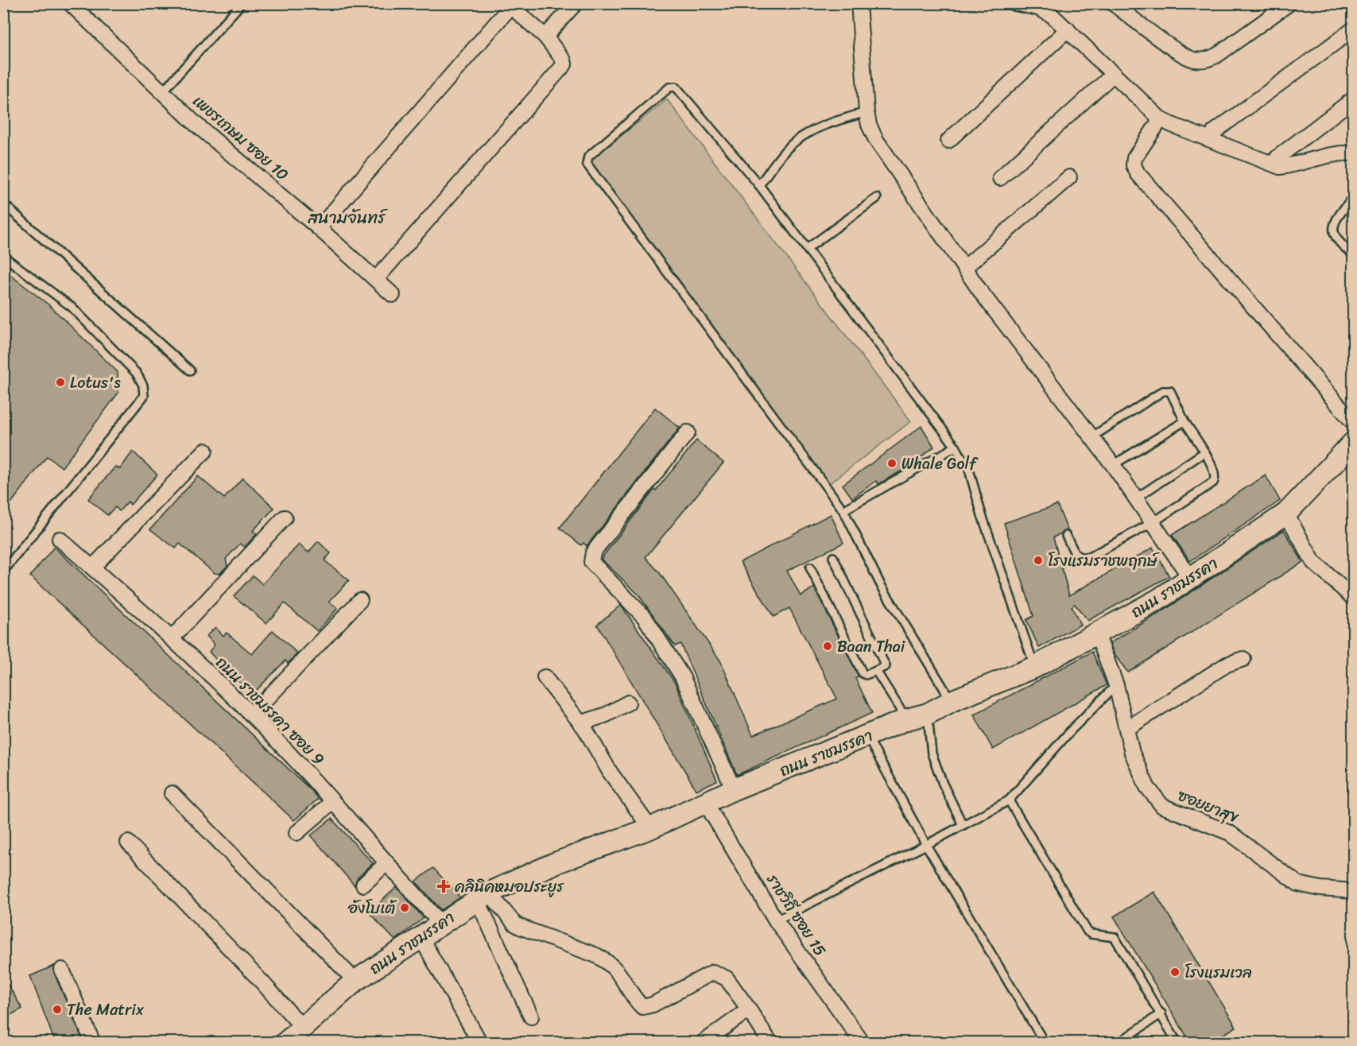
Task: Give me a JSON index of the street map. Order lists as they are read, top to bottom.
{
  "streets": {
    "street": [
      "เพชรเกษม ซอย 10",
      "ถนน ราชมรรคา",
      "ถนน ราชมรรคา ซอย 9",
      "ซอยยาสุข",
      "ราชวิถี ซอย 15"
    ]
  },
  "crossings": [
    ["ถนน ราชมรรคา", "ถนน ราชมรรคา ซอย 9"],
    ["ถนน ราชมรรคา", "ซอยยาสุข"],
    ["ถนน ราชมรรคา", "ราชวิถี ซอย 15"]
  ],
  "districts": ["สนามจันทร์"],
  "places": {
    "other": [
      "Lotus's",
      "Whale Golf",
      "โรงแรมราชพฤกษ์",
      "Baan Thai",
      "อังโบเต้",
      "โรงแรมเวล",
      "The Matrix"
    ],
    "health": ["คลินิคหมอประยูร"]
  }
}
